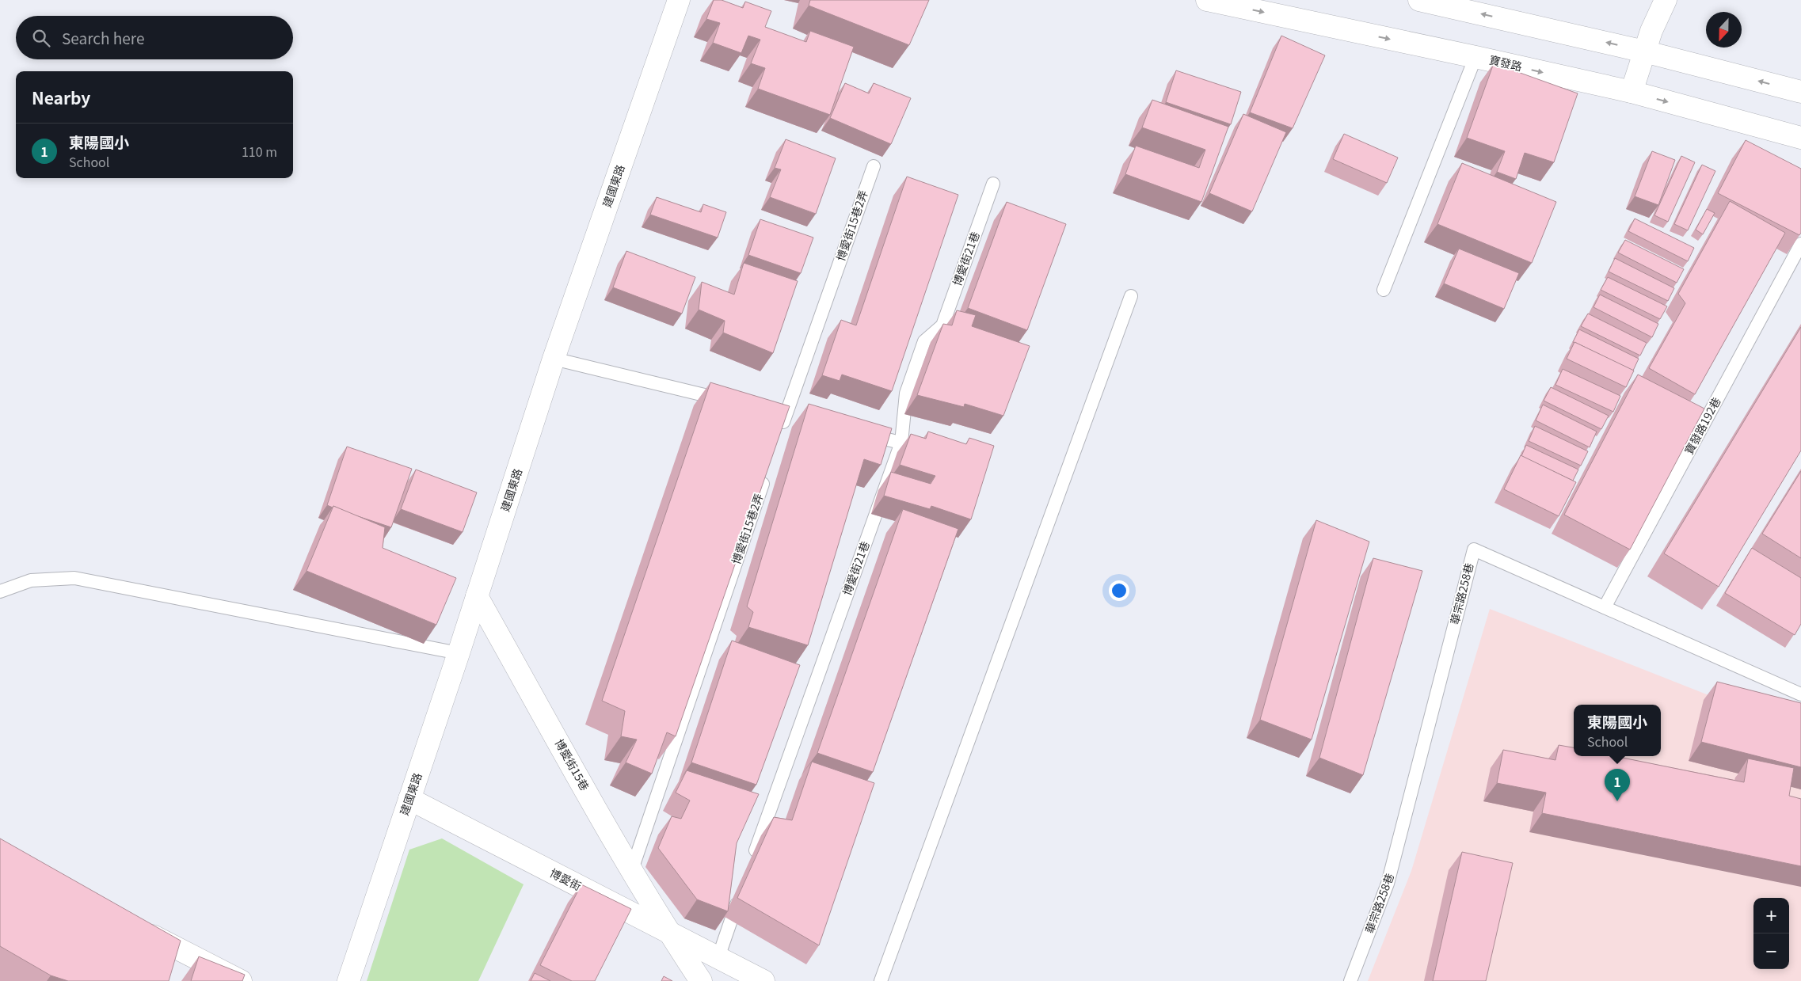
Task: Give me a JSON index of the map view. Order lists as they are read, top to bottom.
{
  "streets": {
    "street": [
      "寶發路",
      "建國東路",
      "博愛街15巷",
      "博愛街"
    ],
    "lane": [
      "博愛街15巷2弄",
      "博愛街21巷",
      "寶發路192巷",
      "華宗路258巷"
    ]
  },
  "crossings": [
    ["建國東路", "博愛街15巷"],
    ["建國東路", "博愛街"],
    ["博愛街15巷2弄", "博愛街15巷"],
    ["寶發路192巷", "華宗路258巷"],
    ["博愛街15巷", "博愛街"]
  ],
  "north": "bottom",
  "page": {
    "search": "Search here",
    "heading": "Nearby",
    "list": [
      {
        "mark": "1",
        "name": "東陽國小",
        "note": "School",
        "value": "110 m"
      }
    ],
    "popup": ["東陽國小", "School"],
    "pins": "1",
    "map_buttons": ["+", "−"]
  }
}
